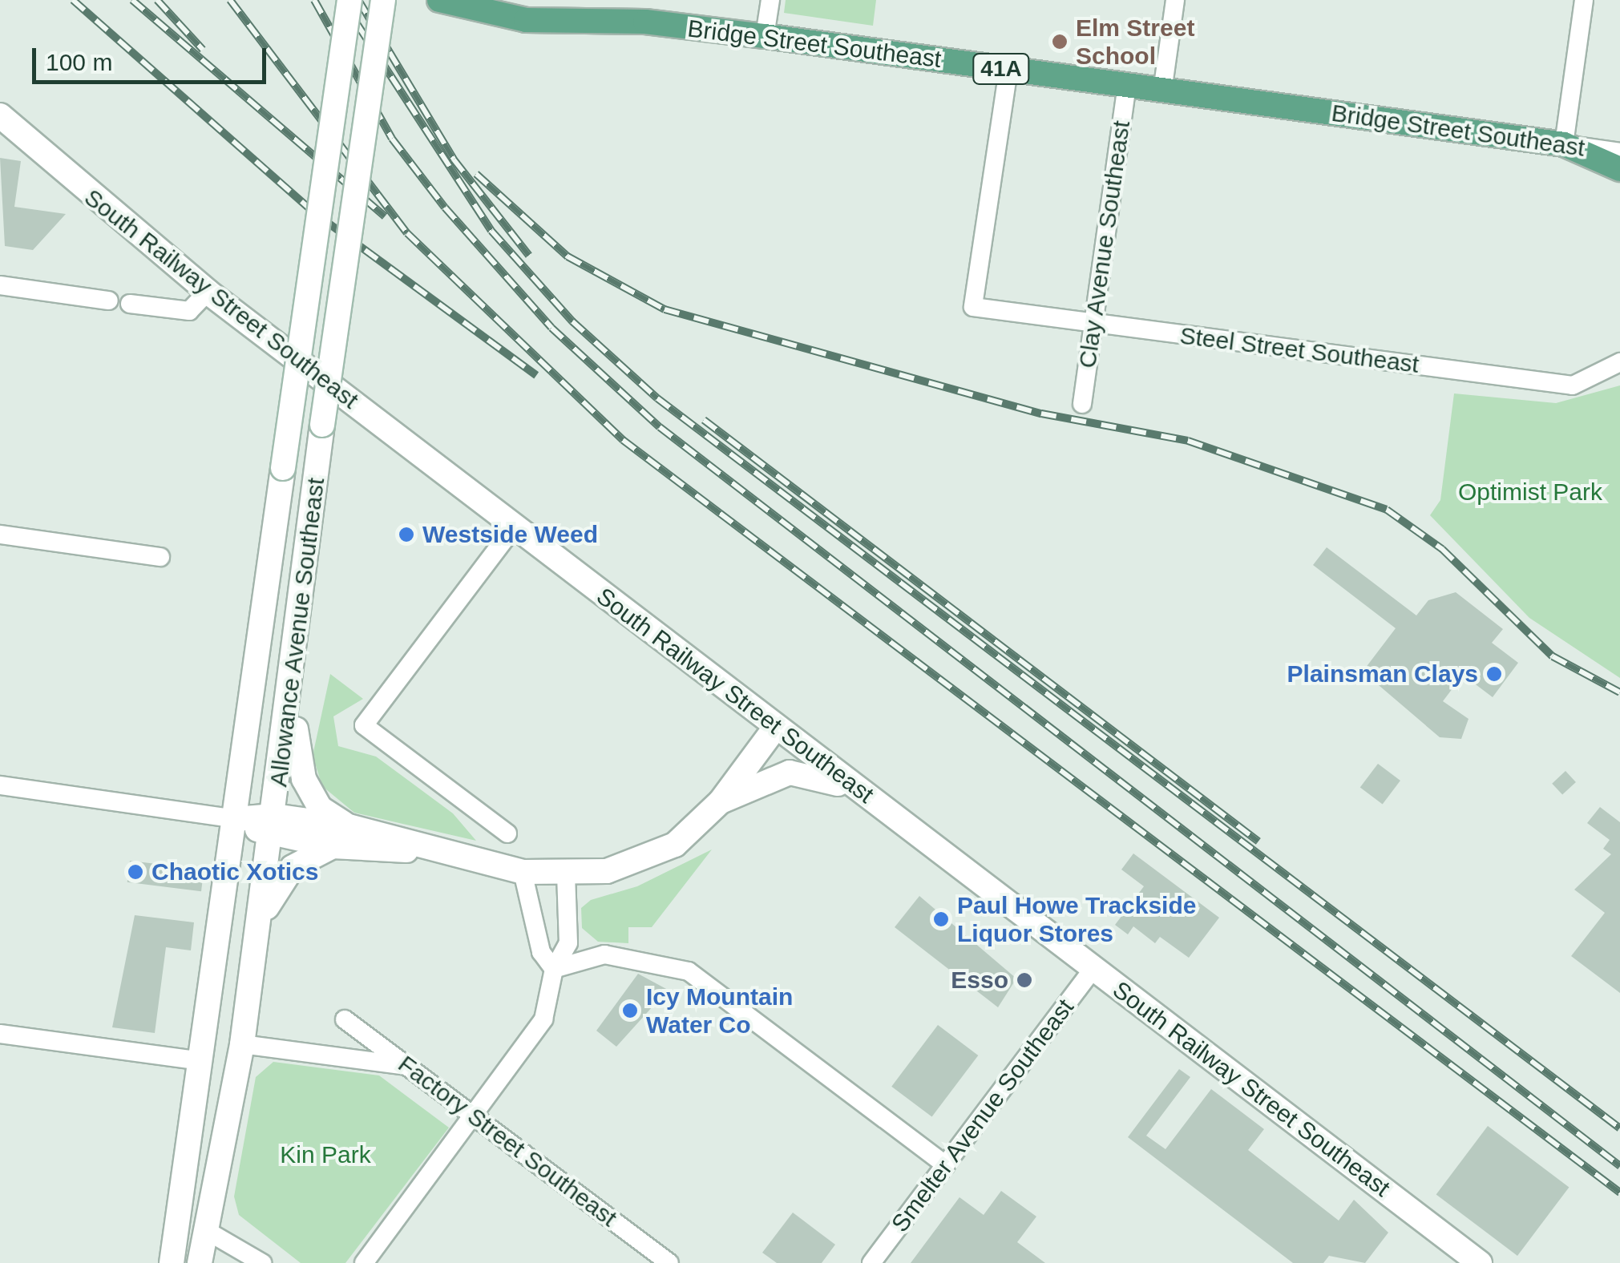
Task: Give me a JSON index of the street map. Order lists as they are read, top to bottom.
{
  "streets": {
    "main road": ["Bridge Street Southeast", "41A"],
    "street": [
      "Clay Avenue Southeast",
      "South Railway Street Southeast",
      "Steel Street Southeast",
      "Allowance Avenue Southeast",
      "Smelter Avenue Southeast",
      "Factory Street Southeast"
    ]
  },
  "crossings": [
    ["Bridge Street Southeast", "41A"],
    ["Bridge Street Southeast", "Clay Avenue Southeast"],
    ["Bridge Street Southeast", "Steel Street Southeast"],
    ["Clay Avenue Southeast", "Steel Street Southeast"],
    ["South Railway Street Southeast", "Smelter Avenue Southeast"]
  ],
  "parks": ["Optimist Park", "Kin Park"],
  "places": [
    "Elm Street School",
    "Westside Weed",
    "Plainsman Clays",
    "Chaotic Xotics",
    "Paul Howe Trackside Liquor Stores",
    "Esso",
    "Icy Mountain Water Co"
  ],
  "scale_bar": "100 m"
}
